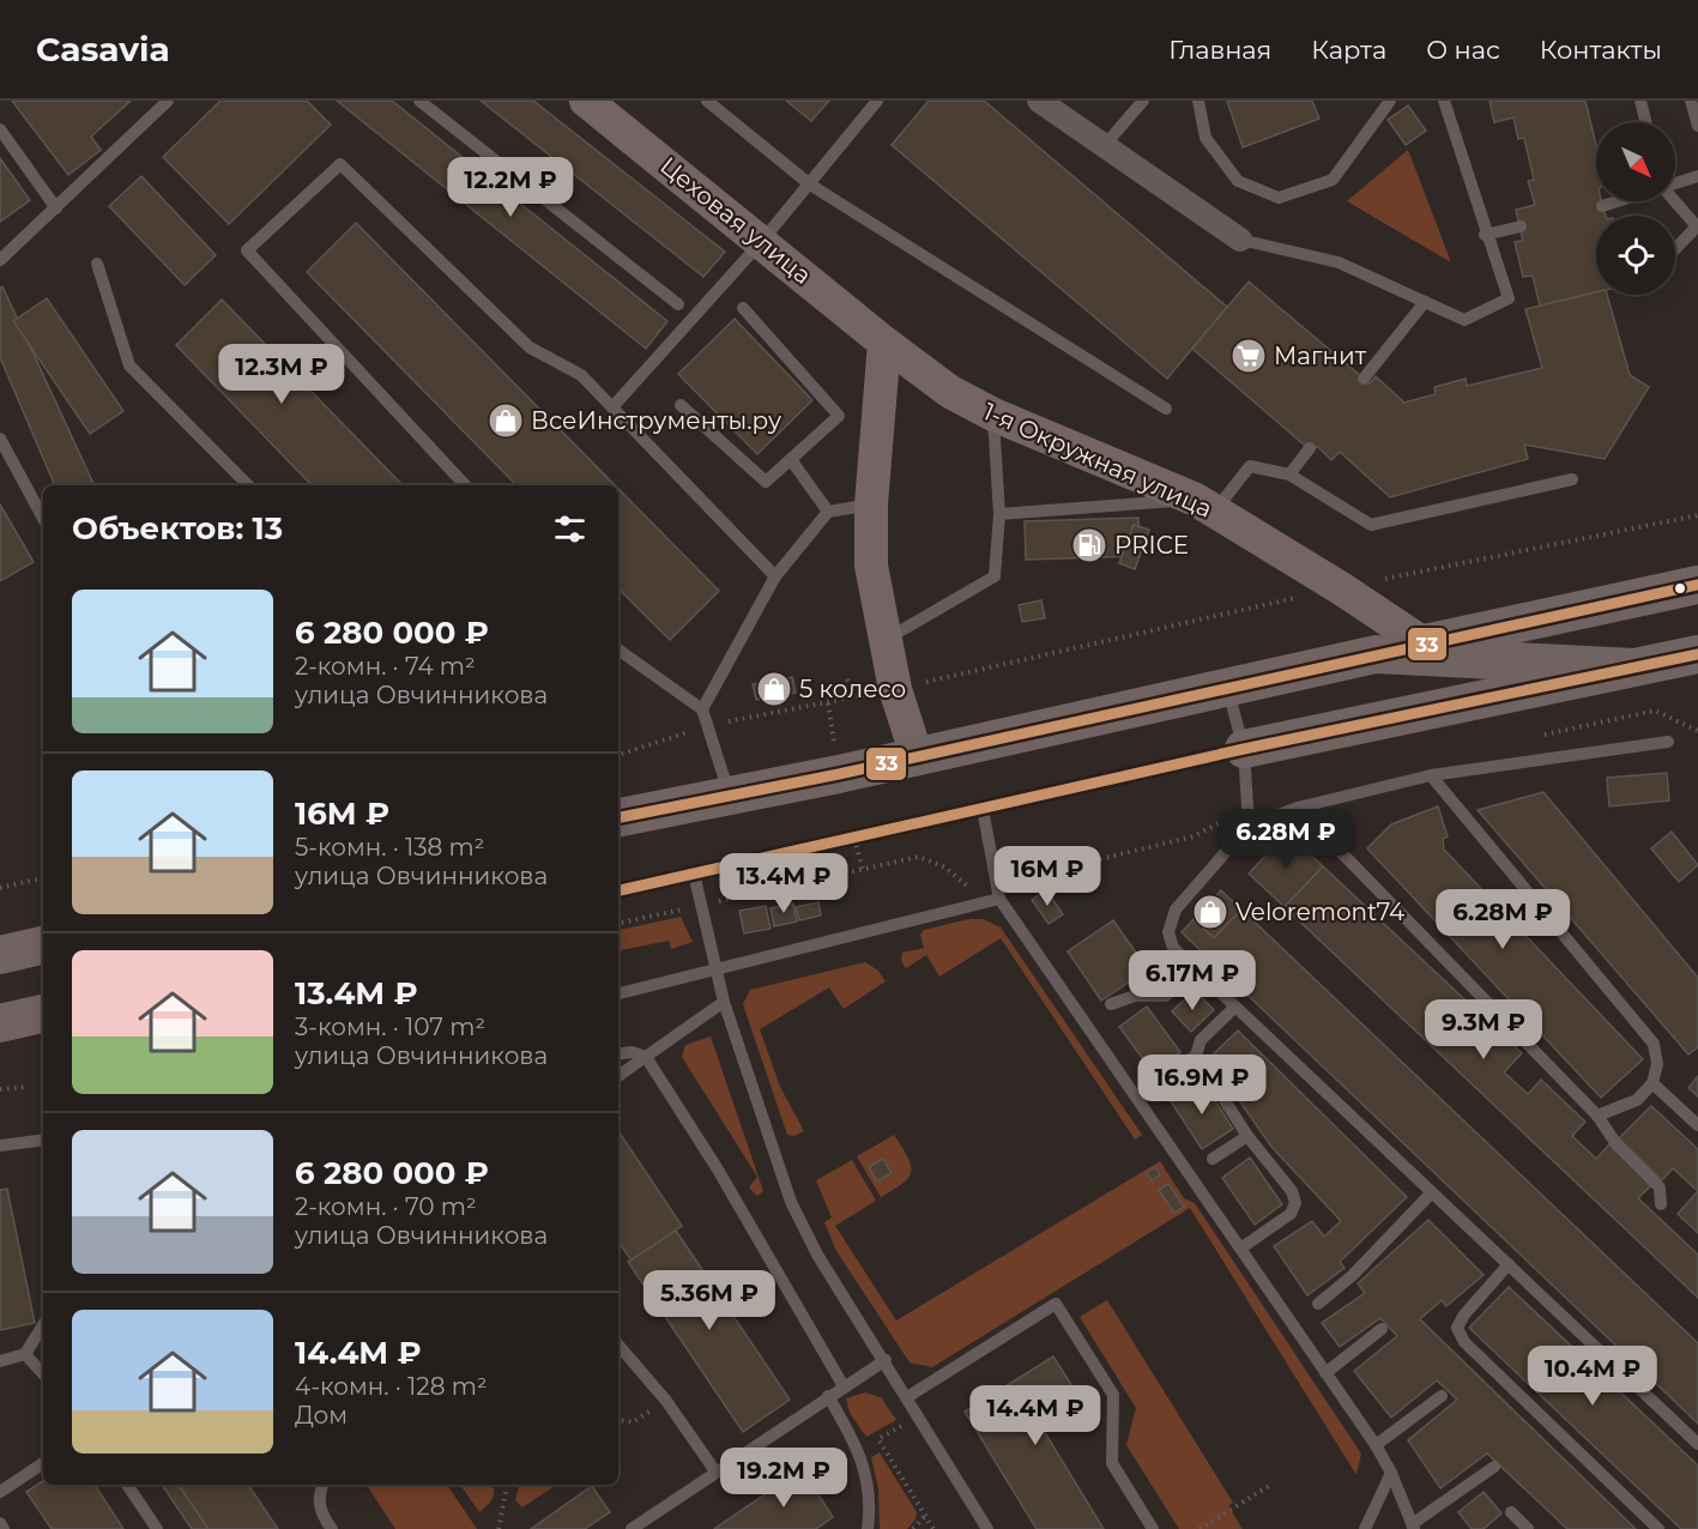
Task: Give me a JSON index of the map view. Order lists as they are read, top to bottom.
{
  "streets": {
    "main road": ["Цеховая улица", "1-я Окружная улица"]
  },
  "crossings": [
    ["Цеховая улица", "1-я Окружная улица"]
  ],
  "places": {
    "supermarket": ["Магнит"],
    "shop": ["ВсеИнструменты.ру", "5 колесо", "Veloremont74"],
    "fuel station": ["PRICE"]
  },
  "lines": ["transit line 33"],
  "north": "bottom right",
  "page": {
    "header": "Casavia",
    "nav": [
      "Главная",
      "Карта",
      "О нас",
      "Контакты"
    ],
    "price": [
      "12.2M ₽",
      "12.3M ₽",
      "6.28M ₽",
      "16M ₽",
      "13.4M ₽",
      "6.28M ₽",
      "6.17M ₽",
      "9.3M ₽",
      "16.9M ₽",
      "5.36M ₽",
      "10.4M ₽",
      "14.4M ₽",
      "19.2M ₽"
    ],
    "heading": "Объектов: 13",
    "list": [
      {
        "name": "6 280 000 ₽",
        "note": "2-комн. · 74 m² · улица Овчинникова"
      },
      {
        "name": "16M ₽",
        "note": "5-комн. · 138 m² · улица Овчинникова"
      },
      {
        "name": "13.4M ₽",
        "note": "3-комн. · 107 m² · улица Овчинникова"
      },
      {
        "name": "6 280 000 ₽",
        "note": "2-комн. · 70 m² · улица Овчинникова"
      },
      {
        "name": "14.4M ₽",
        "note": "4-комн. · 128 m² · Дом"
      }
    ]
  }
}
